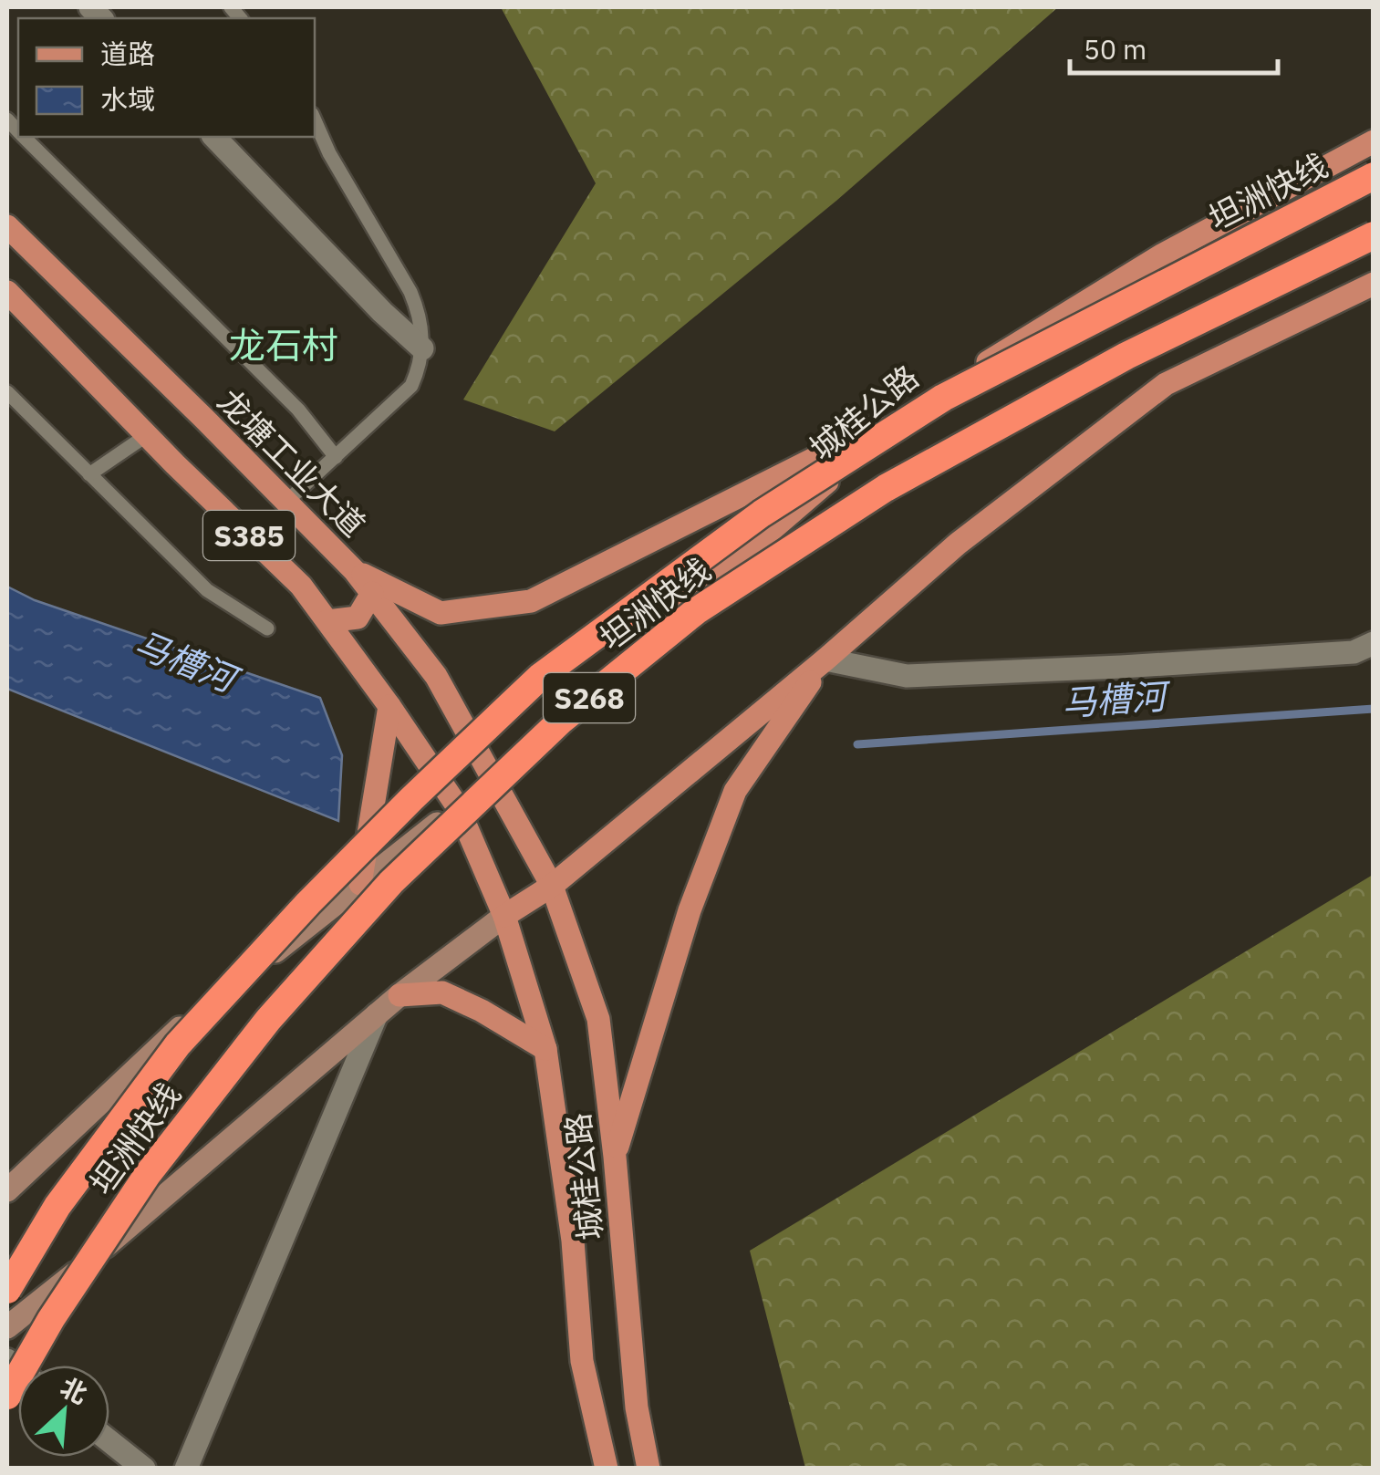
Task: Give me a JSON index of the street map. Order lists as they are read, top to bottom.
{
  "streets": {
    "highway": ["坦洲快线", "S268"],
    "main road": ["城桂公路", "龙塘工业大道", "S385"]
  },
  "crossings": [
    ["城桂公路", "龙塘工业大道"],
    ["城桂公路", "S385"]
  ],
  "districts": ["龙石村"],
  "water": ["马槽河"],
  "legend": ["道路", "水域"],
  "scale_bar": "50 m",
  "north": "top right"
}
